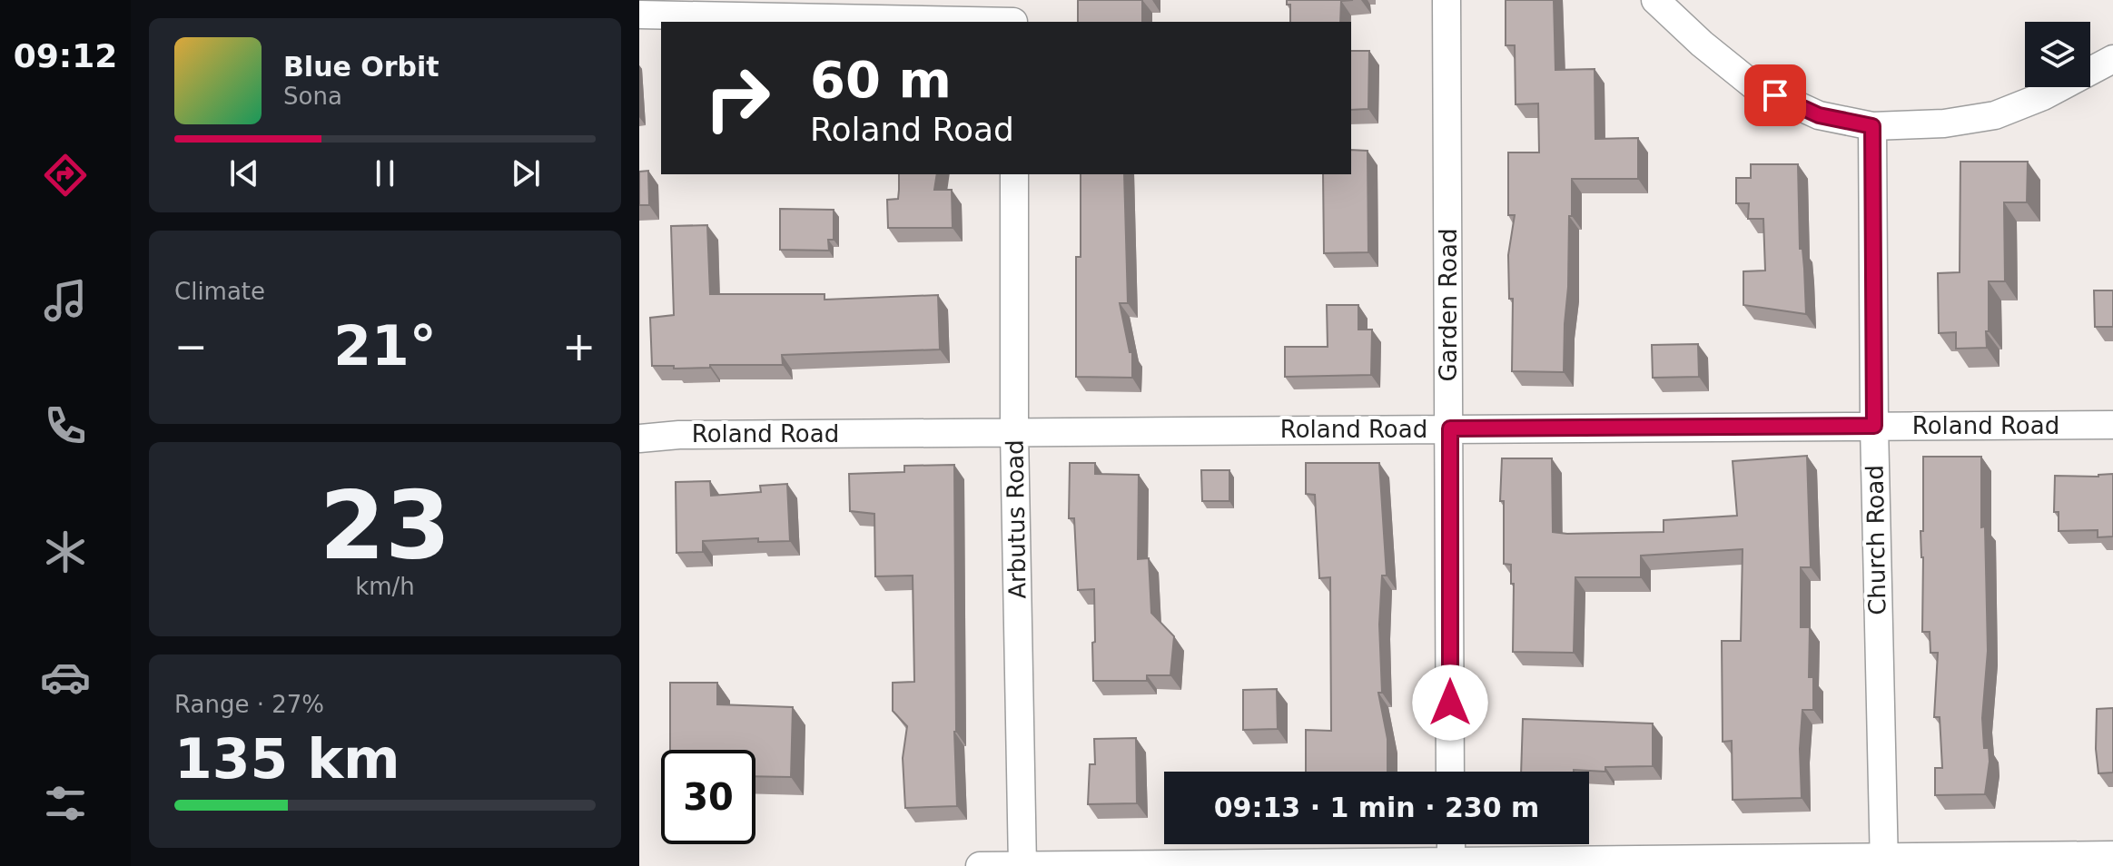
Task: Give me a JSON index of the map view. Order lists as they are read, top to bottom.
{
  "streets": {
    "street": [
      "Garden Road",
      "Roland Road",
      "Arbutus Road",
      "Church Road"
    ]
  },
  "crossings": [
    ["Garden Road", "Roland Road"],
    ["Roland Road", "Arbutus Road"],
    ["Roland Road", "Church Road"]
  ],
  "page": {
    "tabs": "09:12",
    "turn": ["60 m", "Roland Road"],
    "song": ["Blue Orbit", "Sona"],
    "tile": [
      "Climate",
      ["23", "km/h"],
      ["Range · 27%", "135 km"]
    ],
    "heat": ["−", "21°", "+"],
    "limit": "30",
    "trip": "09:13 · 1 min · 230 m"
  }
}
